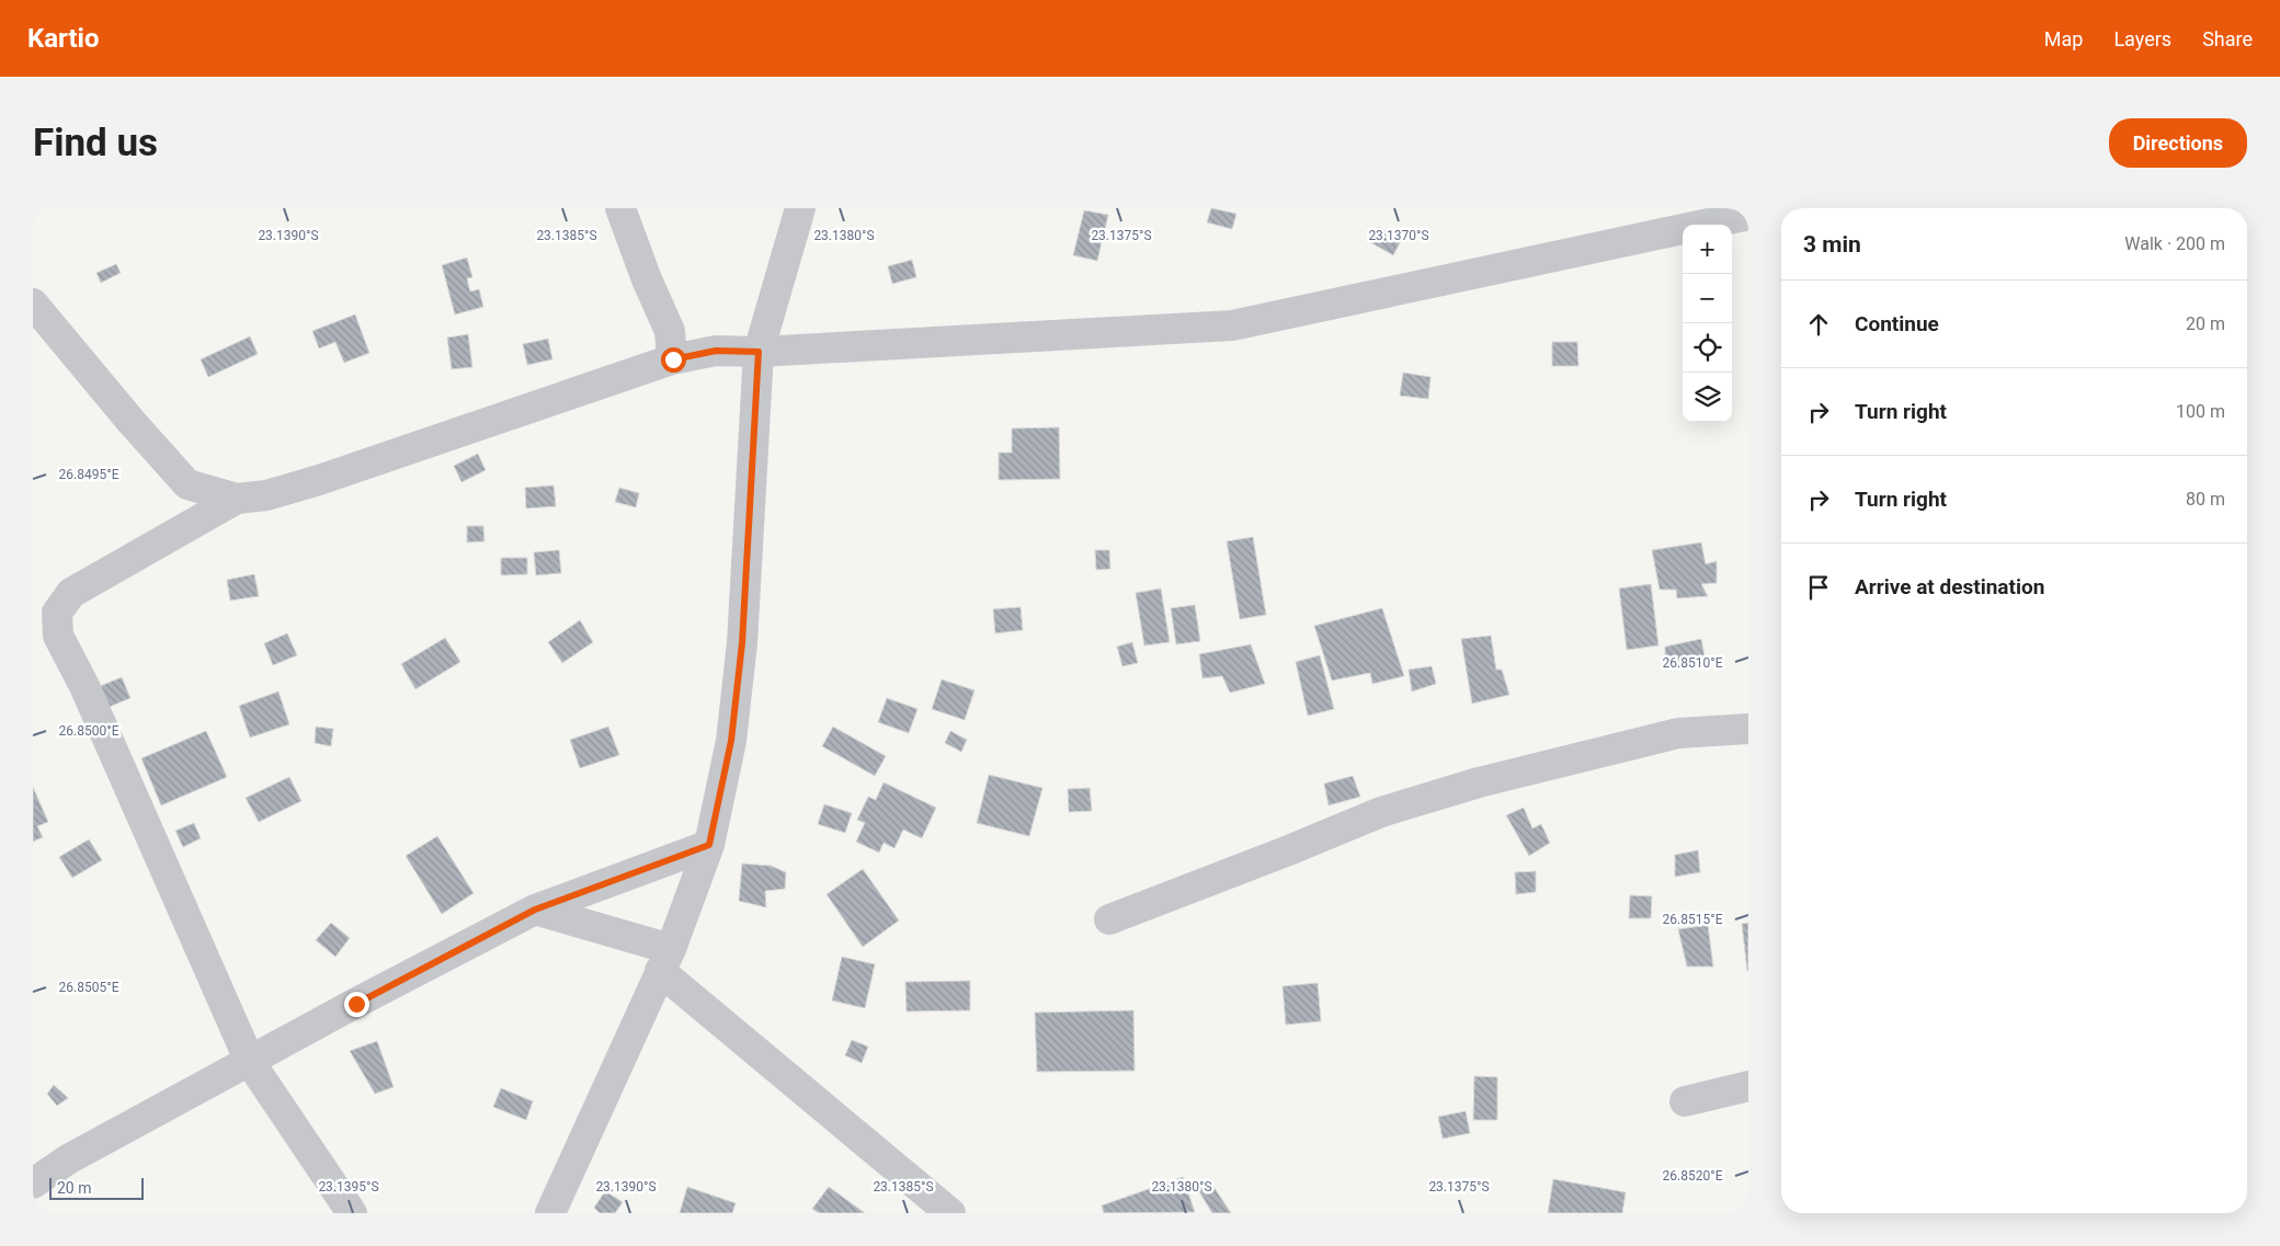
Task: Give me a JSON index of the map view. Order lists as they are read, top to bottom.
{
  "scale_bar": "20 m",
  "page": {
    "header": "Kartio",
    "nav": ["Map", "Layers", "Share"],
    "buttons": "Directions",
    "title": "Find us",
    "heading": ["3 min", "Walk · 200 m"],
    "map_buttons": ["+", "−"],
    "list": [
      ["Continue", "20 m"],
      ["Turn right", "100 m"],
      ["Turn right", "80 m"],
      "Arrive at destination"
    ],
    "scale": "20 m"
  },
  "coordinates": [
    "23.1390°S",
    "23.1385°S",
    "23.1380°S",
    "23.1375°S",
    "23.1370°S",
    "26.8495°E",
    "26.8510°E",
    "26.8500°E",
    "26.8515°E",
    "26.8505°E",
    "26.8520°E",
    "23.1395°S"
  ]
}
